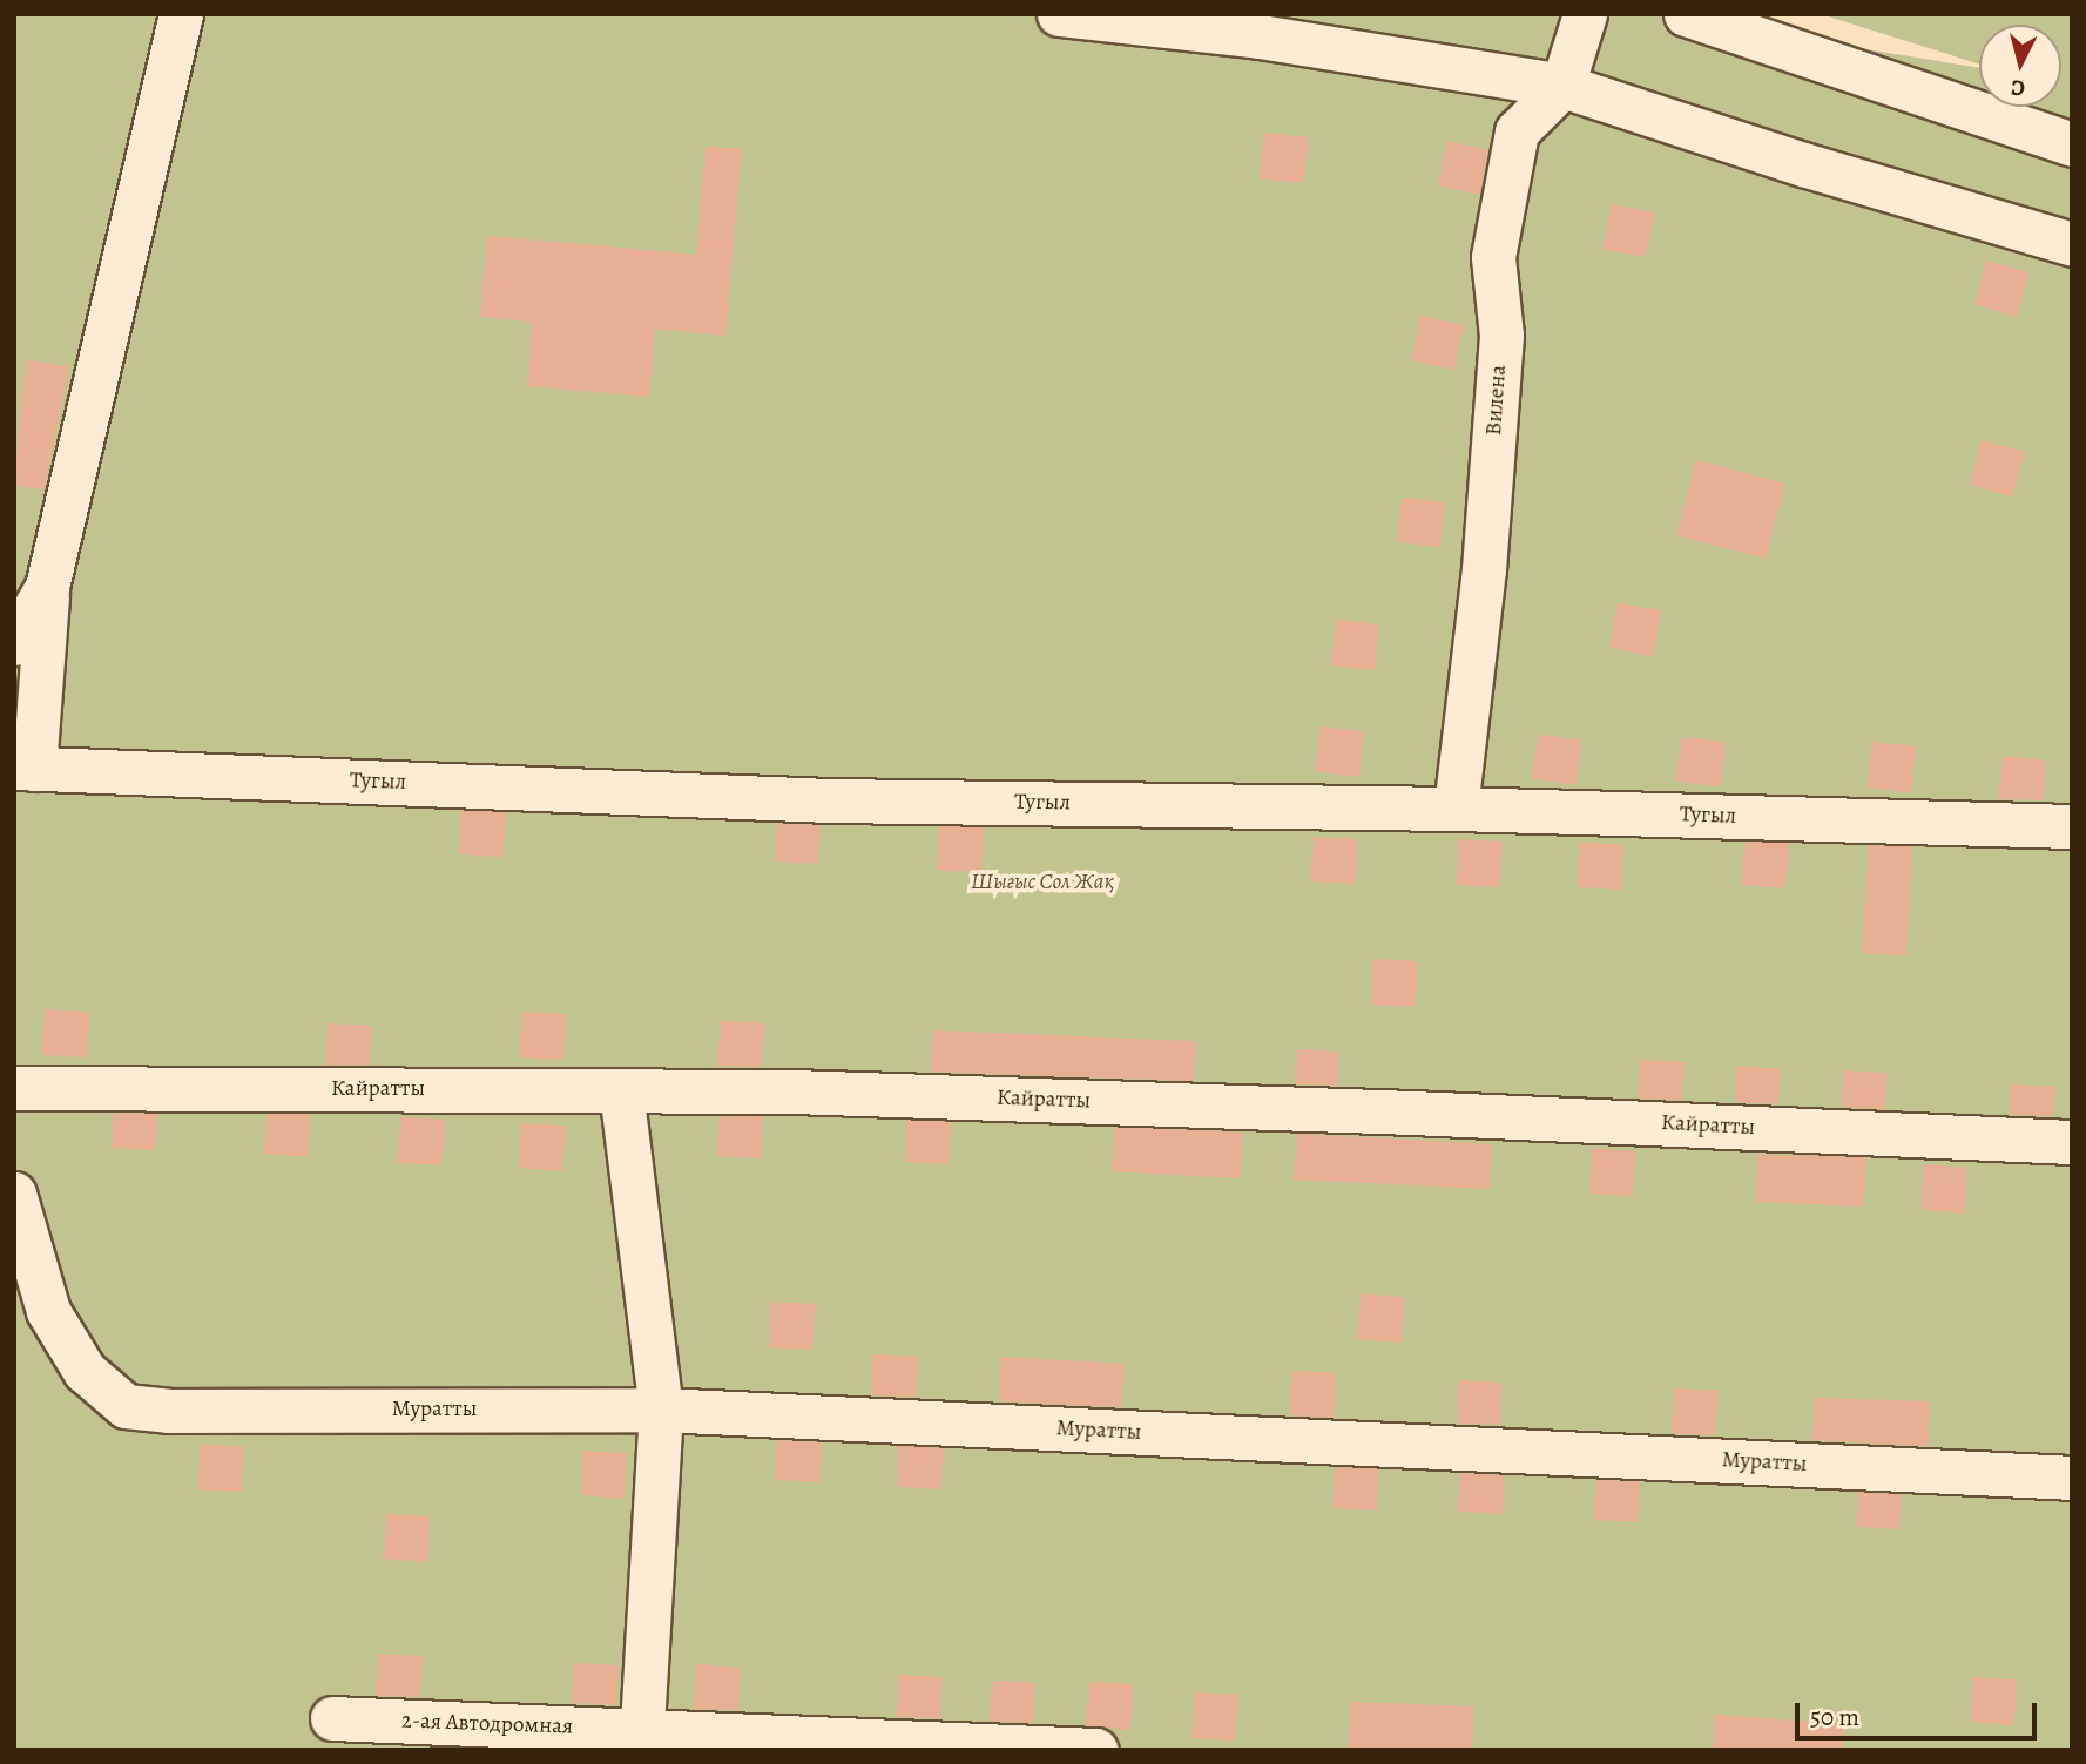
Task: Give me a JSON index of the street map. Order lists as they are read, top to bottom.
{
  "streets": {
    "street": [
      "Вилена",
      "Тугыл",
      "Кайратты",
      "Муратты",
      "2-ая Автодромная"
    ]
  },
  "crossings": [
    ["Вилена", "Тугыл"]
  ],
  "parks": ["Шығыс Сол Жақ"],
  "scale_bar": "50 m",
  "north": "bottom"
}
